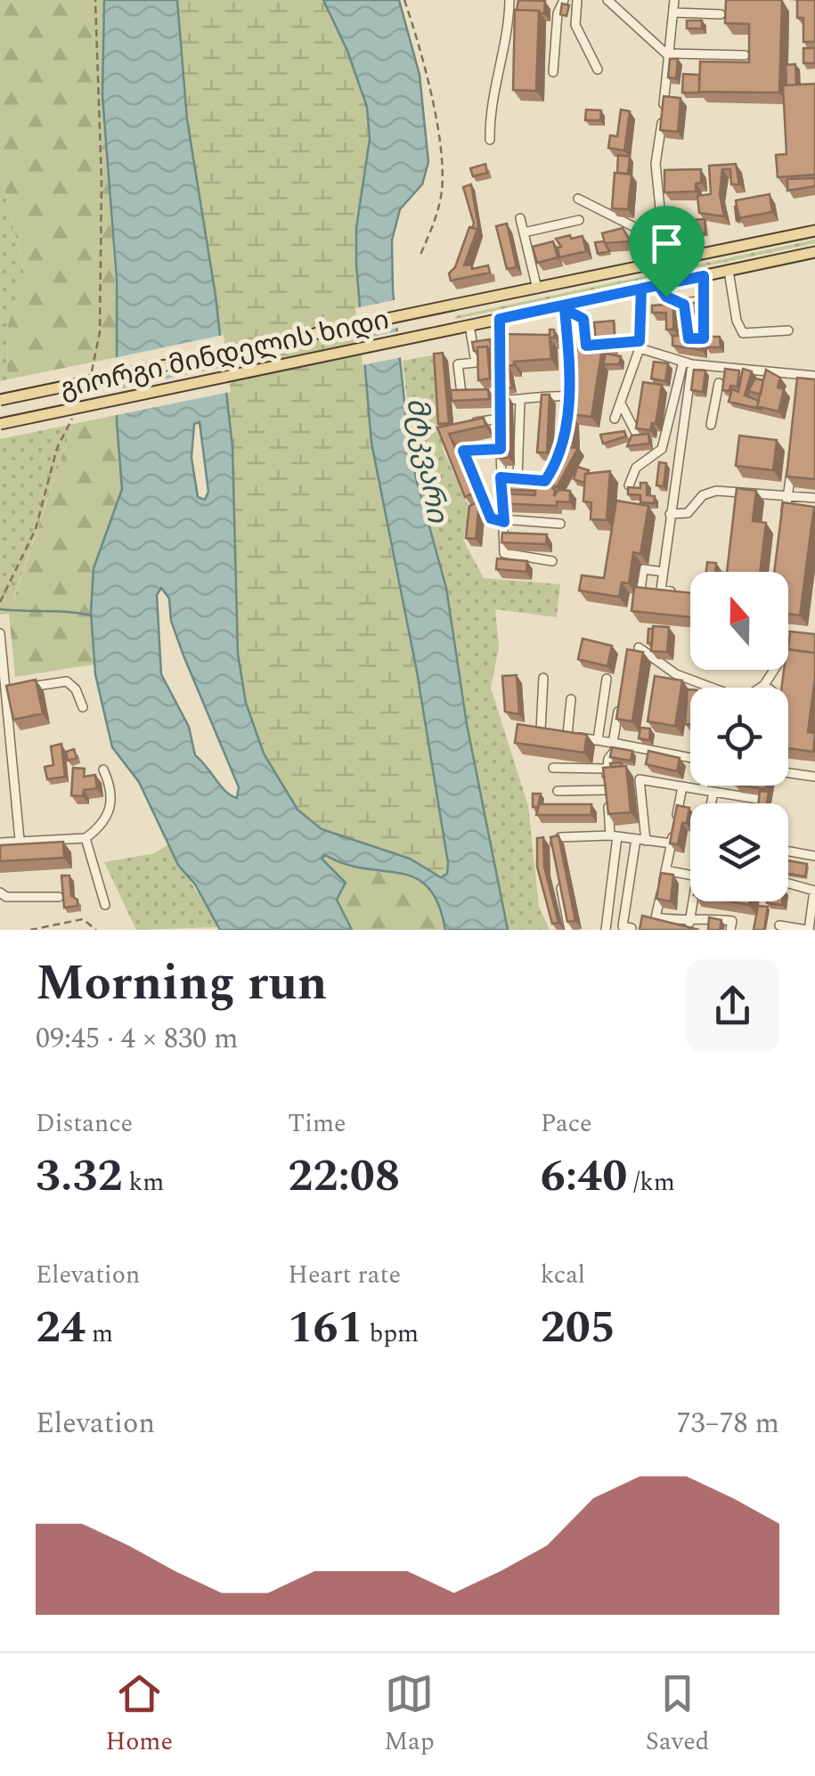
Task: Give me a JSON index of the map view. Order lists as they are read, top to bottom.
{
  "streets": {
    "main road": ["გიორგი მინდელის ხიდი"]
  },
  "water": ["მტკვარი"],
  "north": "top",
  "page": {
    "heading": ["Morning run", "09:45 · 4 × 830 m"],
    "stats": [
      ["Distance", "3.32 km"],
      ["Time", "22:08"],
      ["Pace", "6:40 /km"],
      ["Elevation", "24 m"],
      ["Heart rate", "161 bpm"],
      ["kcal", "205"]
    ],
    "chart": ["Elevation", "73–78 m"],
    "tabs": ["Home", "Map", "Saved"]
  }
}
